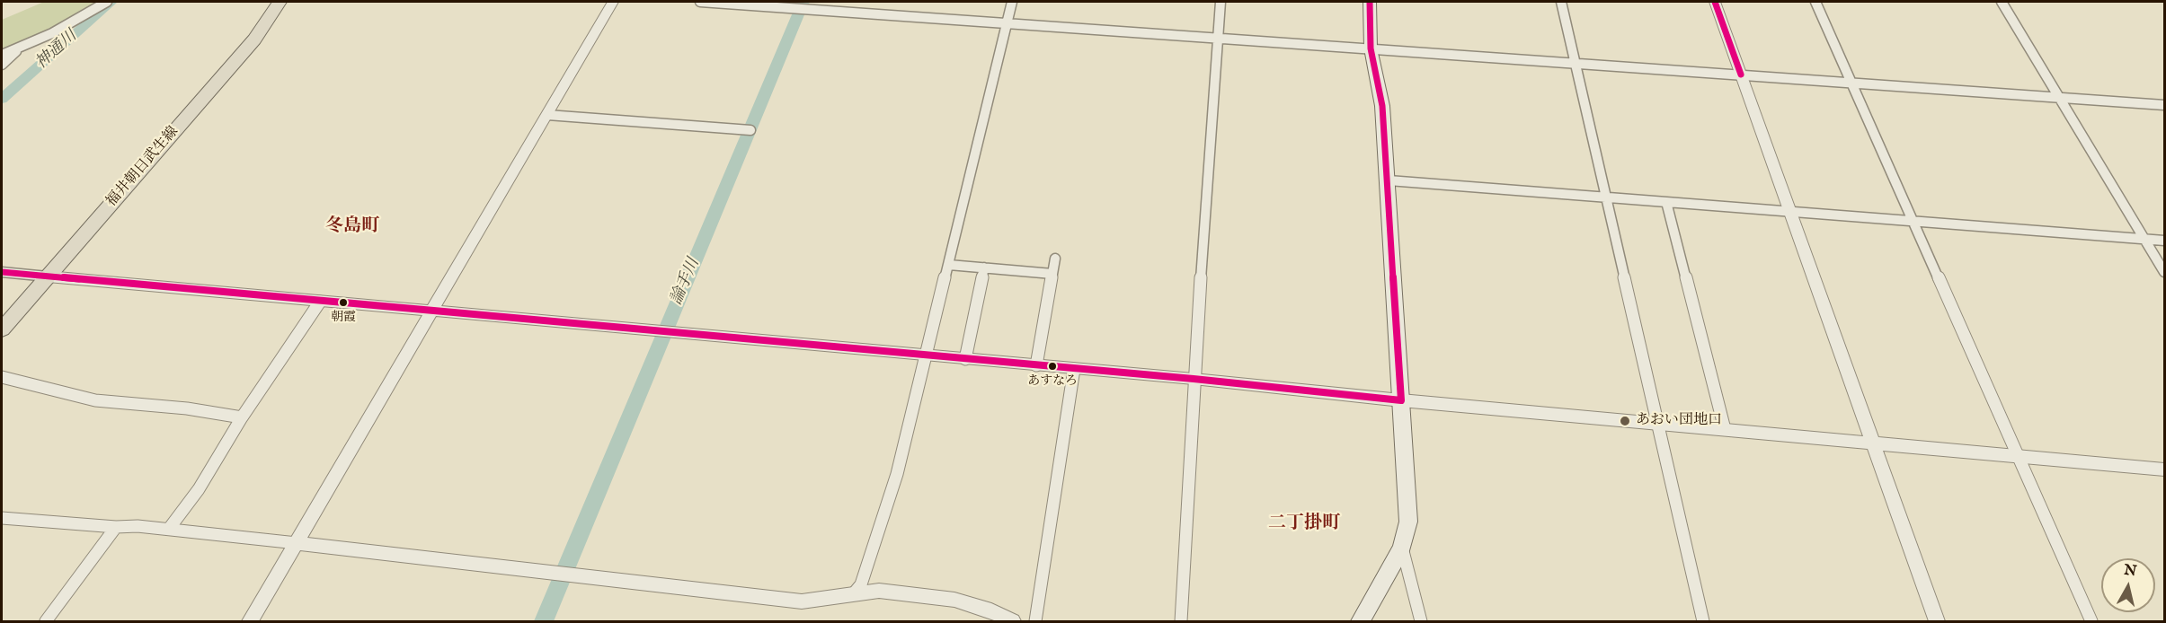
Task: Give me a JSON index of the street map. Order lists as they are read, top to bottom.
{
  "streets": {
    "main road": ["福井朝日武生線"]
  },
  "districts": ["冬島町", "二丁掛町"],
  "water": ["神通川", "論手川"],
  "places": ["朝霞", "あすなろ", "あおい団地口"],
  "north": "top"
}
